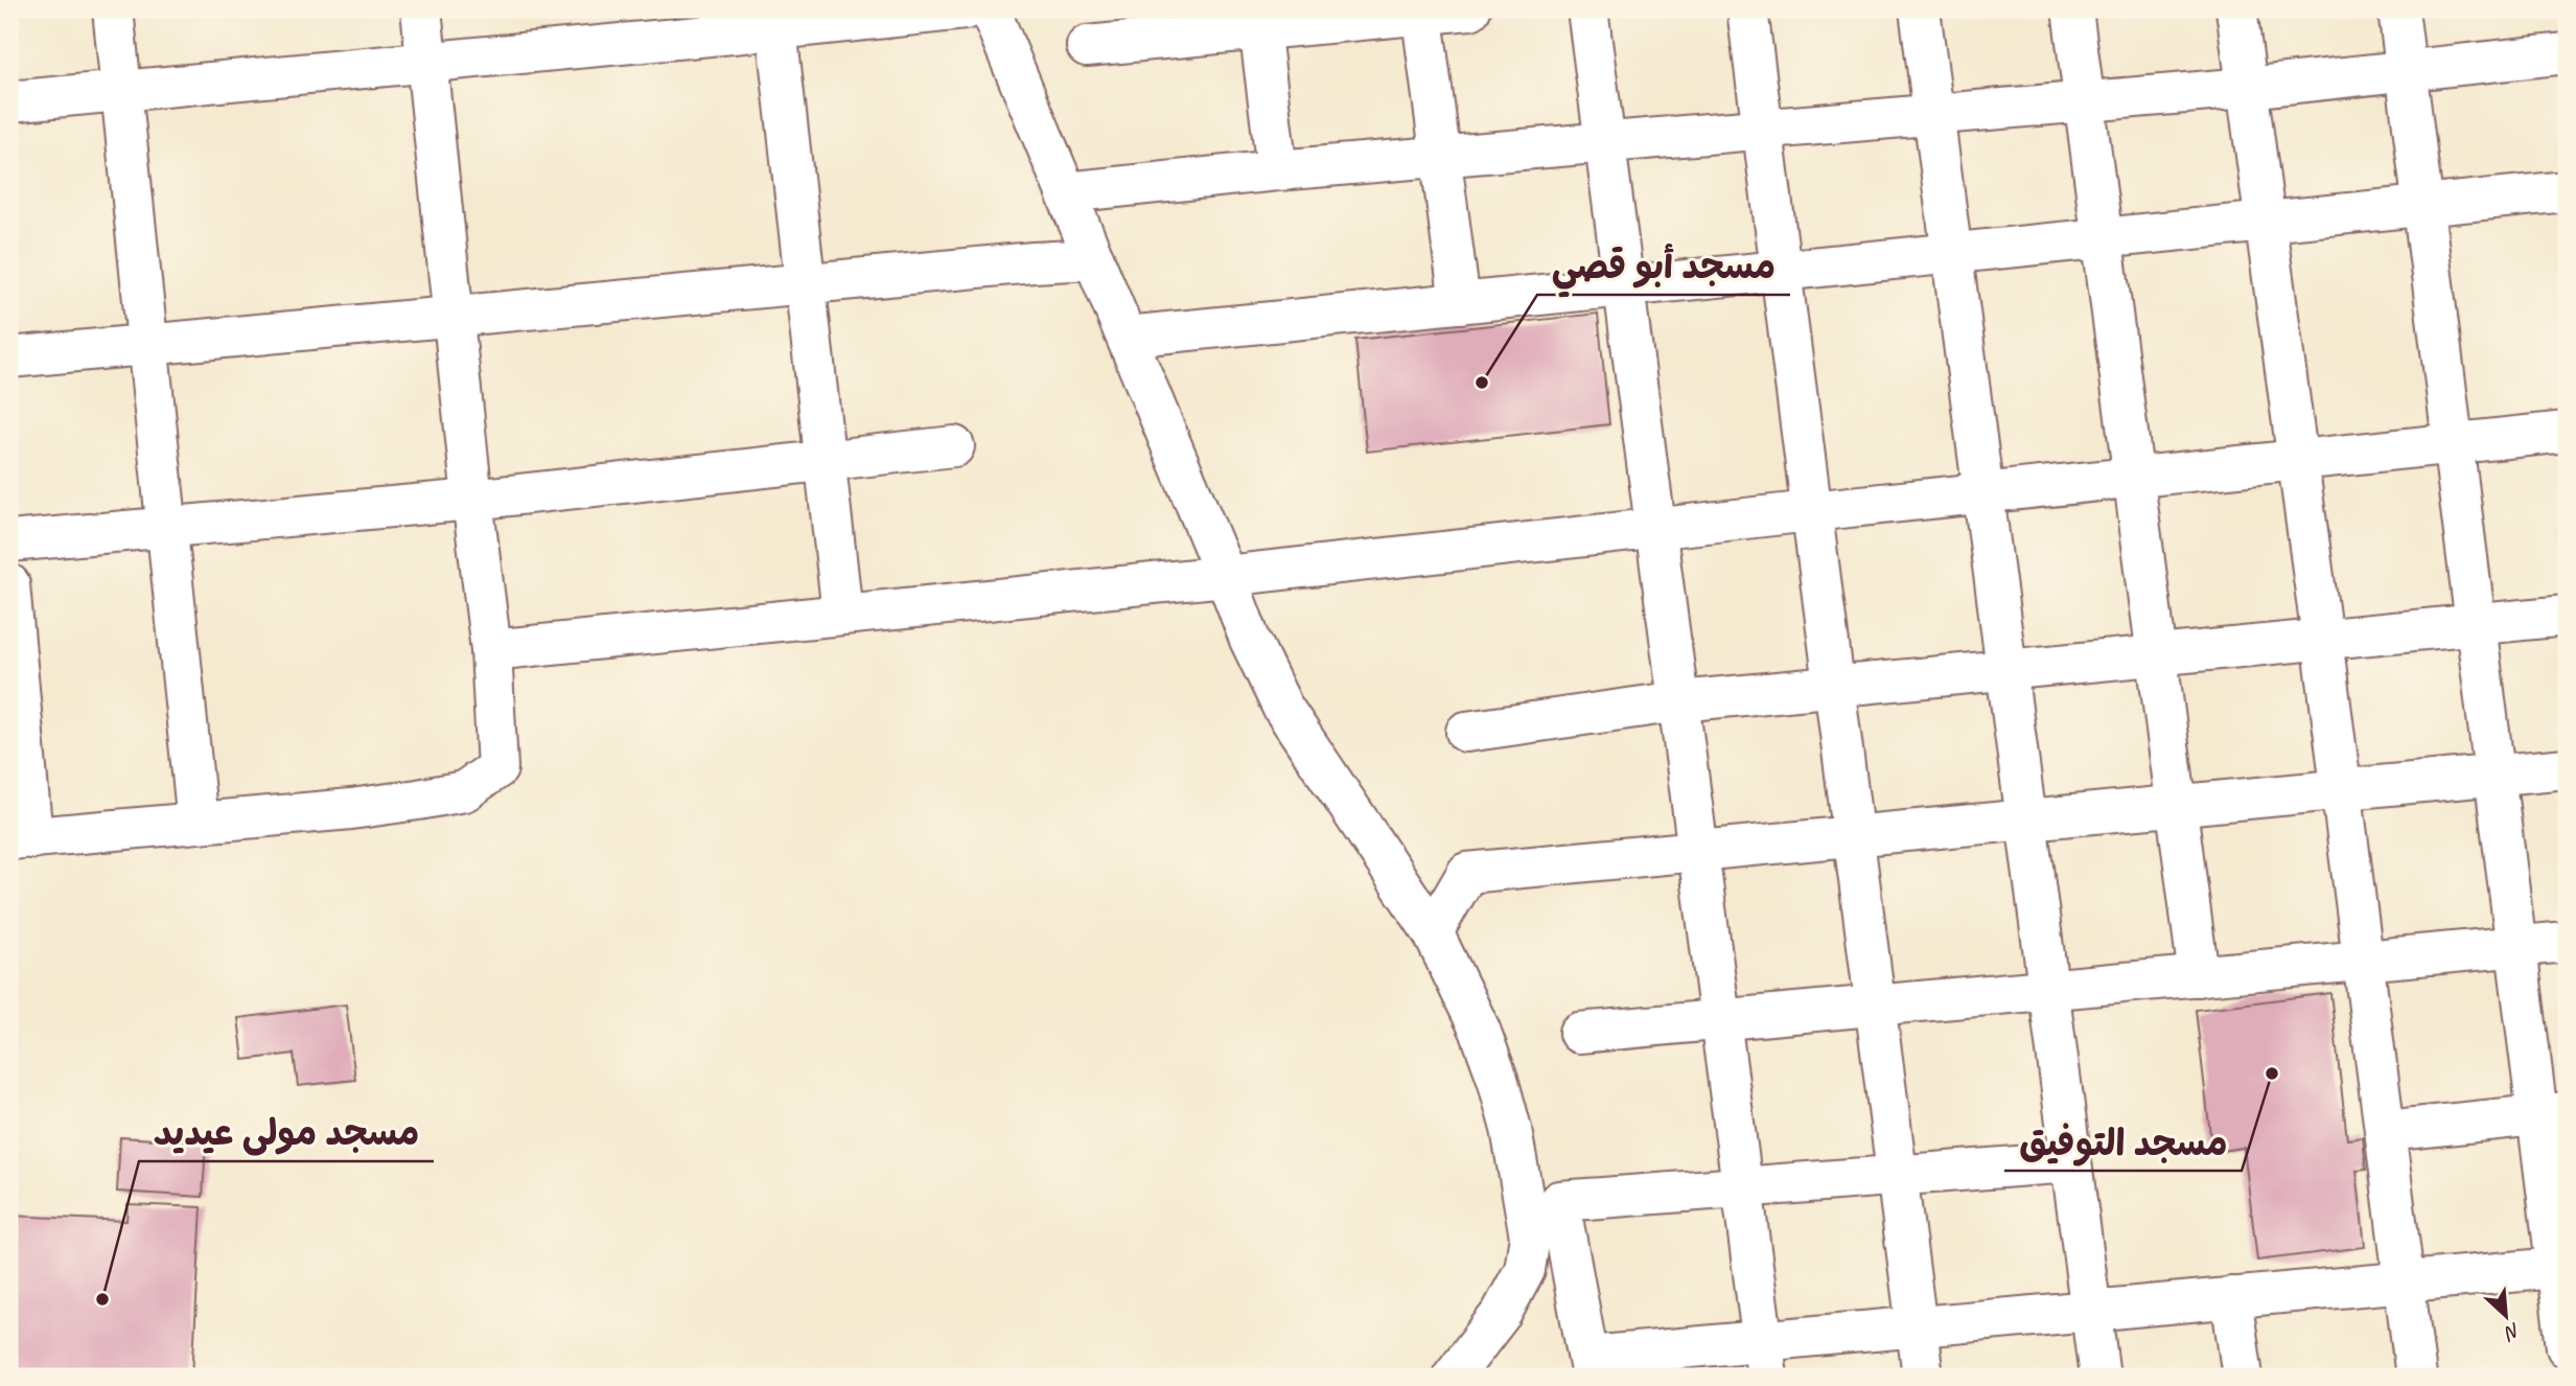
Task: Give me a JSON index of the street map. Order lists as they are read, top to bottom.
{
  "places": ["مسجد أبو قصي", "مسجد التوفيق", "مسجد مولى عيديد"],
  "north": "bottom right"
}
